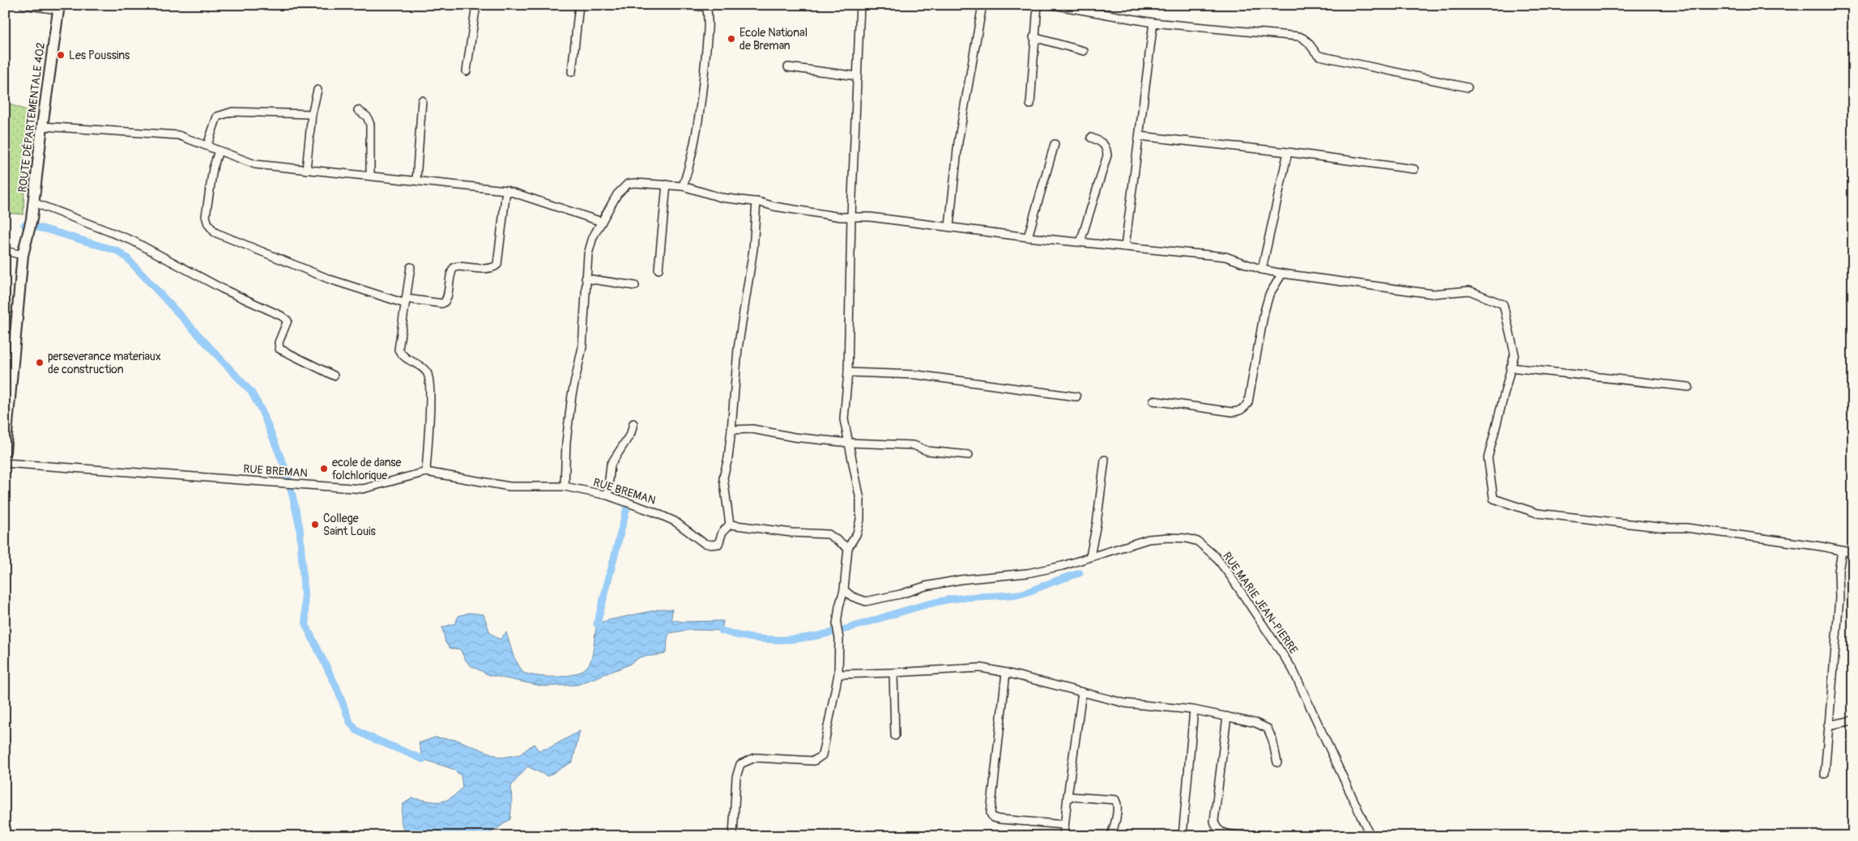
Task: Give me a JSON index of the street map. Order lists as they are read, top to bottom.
{
  "streets": {
    "main road": ["ROUTE DÉPARTEMENTALE 402"],
    "street": ["RUE BREMAN", "RUE MARIE JEAN-PIERRE"]
  },
  "places": [
    "Ecole National de Breman",
    "Les Poussins",
    "perseverance materiaux de construction",
    "ecole de danse folchlorique",
    "College Saint Louis"
  ]
}
